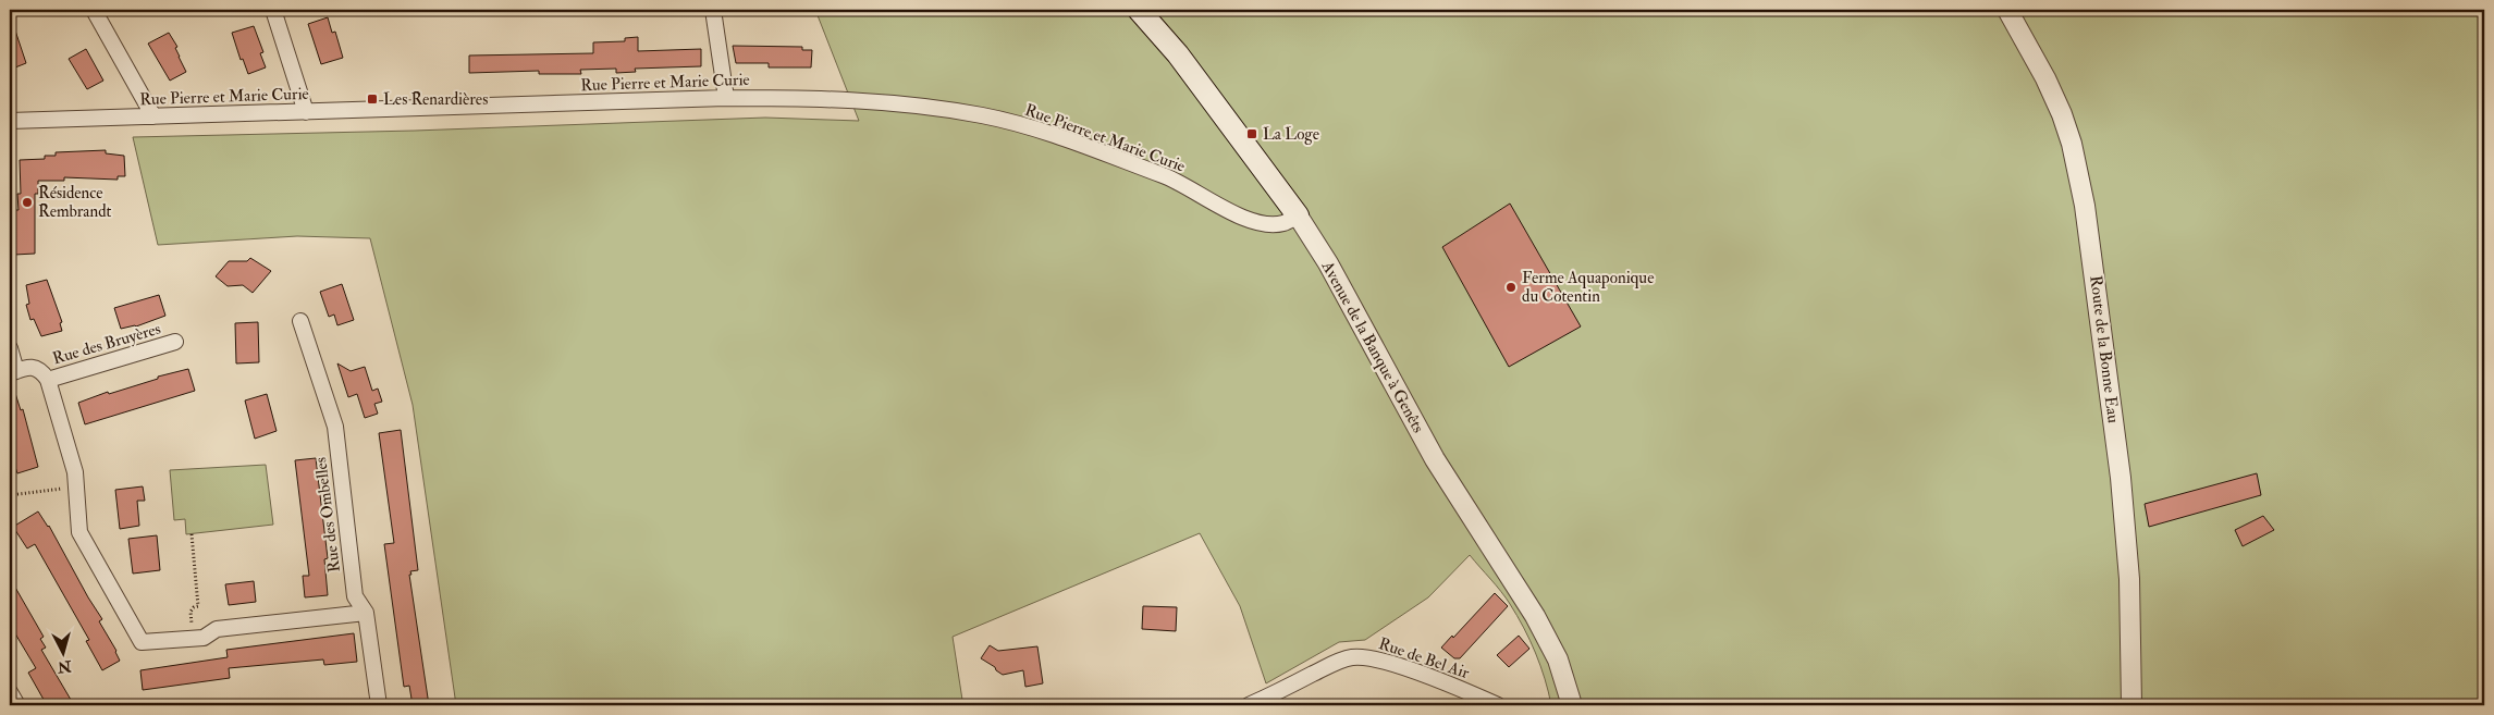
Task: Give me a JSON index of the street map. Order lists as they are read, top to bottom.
{
  "streets": {
    "main road": ["Avenue de la Banque à Genêts"],
    "street": [
      "Rue Pierre et Marie Curie",
      "Rue des Bruyères",
      "Route de la Bonne Eau",
      "Rue des Ombelles",
      "Rue de Bel Air"
    ]
  },
  "crossings": [
    ["Rue Pierre et Marie Curie", "Avenue de la Banque à Genêts"],
    ["Rue des Bruyères", "Rue des Ombelles"]
  ],
  "places": {
    "transit": ["Les Renardières", "La Loge"],
    "other": ["Résidence Rembrandt", "Ferme Aquaponique du Cotentin"]
  },
  "north": "bottom"
}
